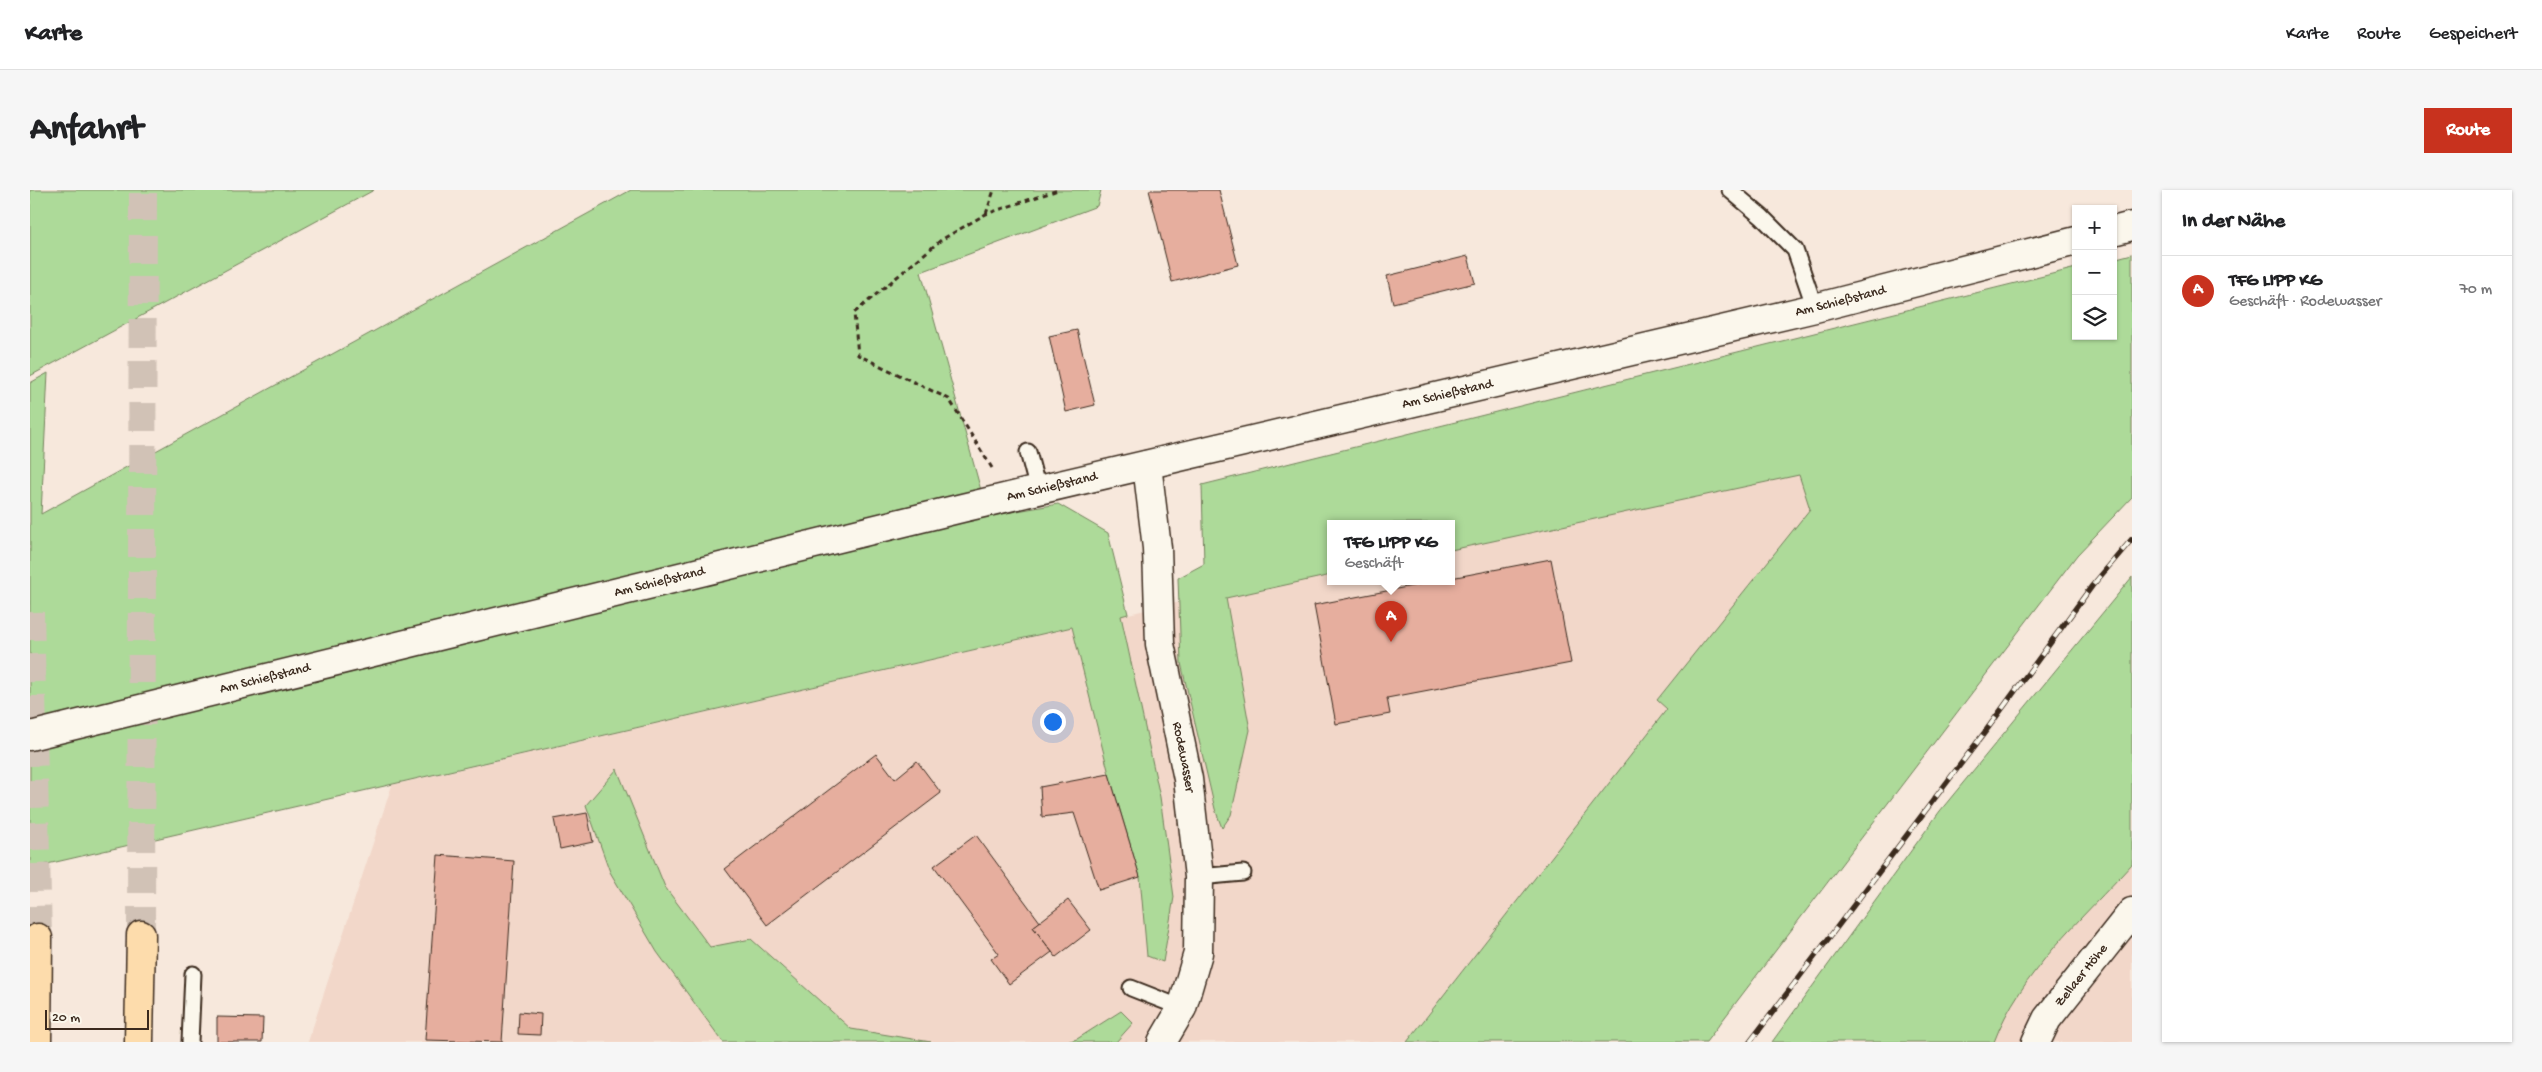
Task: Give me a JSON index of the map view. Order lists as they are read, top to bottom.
{
  "streets": {
    "street": ["Am Schießstand", "Rodewasser", "Zellaer Höhe"]
  },
  "crossings": [
    ["Am Schießstand", "Rodewasser"]
  ],
  "scale_bar": "20 m",
  "page": {
    "header": "Karte",
    "nav": ["Karte", "Route", "Gespeichert"],
    "buttons": "Route",
    "title": "Anfahrt",
    "heading": "In der Nähe",
    "map_buttons": ["+", "−"],
    "list": [
      {
        "mark": "A",
        "name": "TFG LIPP KG",
        "note": "Geschäft · Rodewasser",
        "value": "70 m"
      }
    ],
    "popup": ["TFG LIPP KG", "Geschäft"],
    "pins": "A",
    "scale": "20 m"
  }
}
